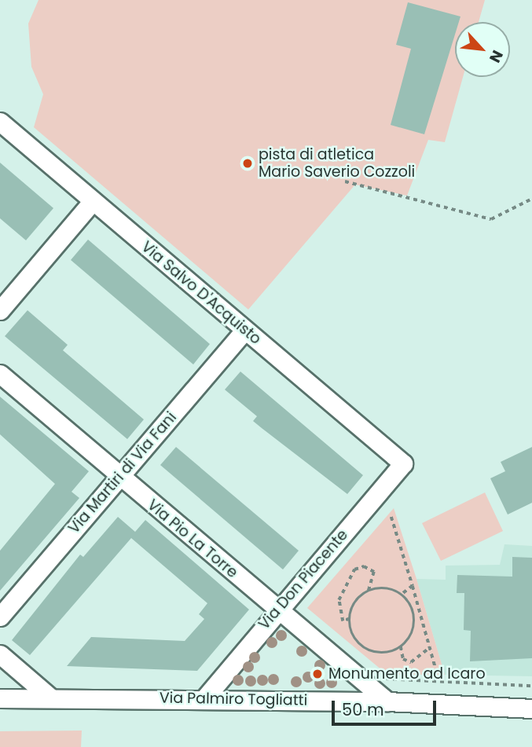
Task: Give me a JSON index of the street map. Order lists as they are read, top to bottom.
{
  "streets": {
    "street": [
      "Via Salvo D'Acquisto",
      "Via Martiri di Via Fani",
      "Via Pio La Torre",
      "Via Don Piacente",
      "Via Palmiro Togliatti"
    ]
  },
  "crossings": [
    ["Via Salvo D'Acquisto", "Via Martiri di Via Fani"],
    ["Via Salvo D'Acquisto", "Via Don Piacente"],
    ["Via Martiri di Via Fani", "Via Pio La Torre"],
    ["Via Pio La Torre", "Via Don Piacente"],
    ["Via Pio La Torre", "Via Palmiro Togliatti"],
    ["Via Don Piacente", "Via Palmiro Togliatti"]
  ],
  "places": ["pista di atletica Mario Saverio Cozzoli", "Monumento ad Icaro"],
  "scale_bar": "50 m",
  "north": "bottom right"
}
